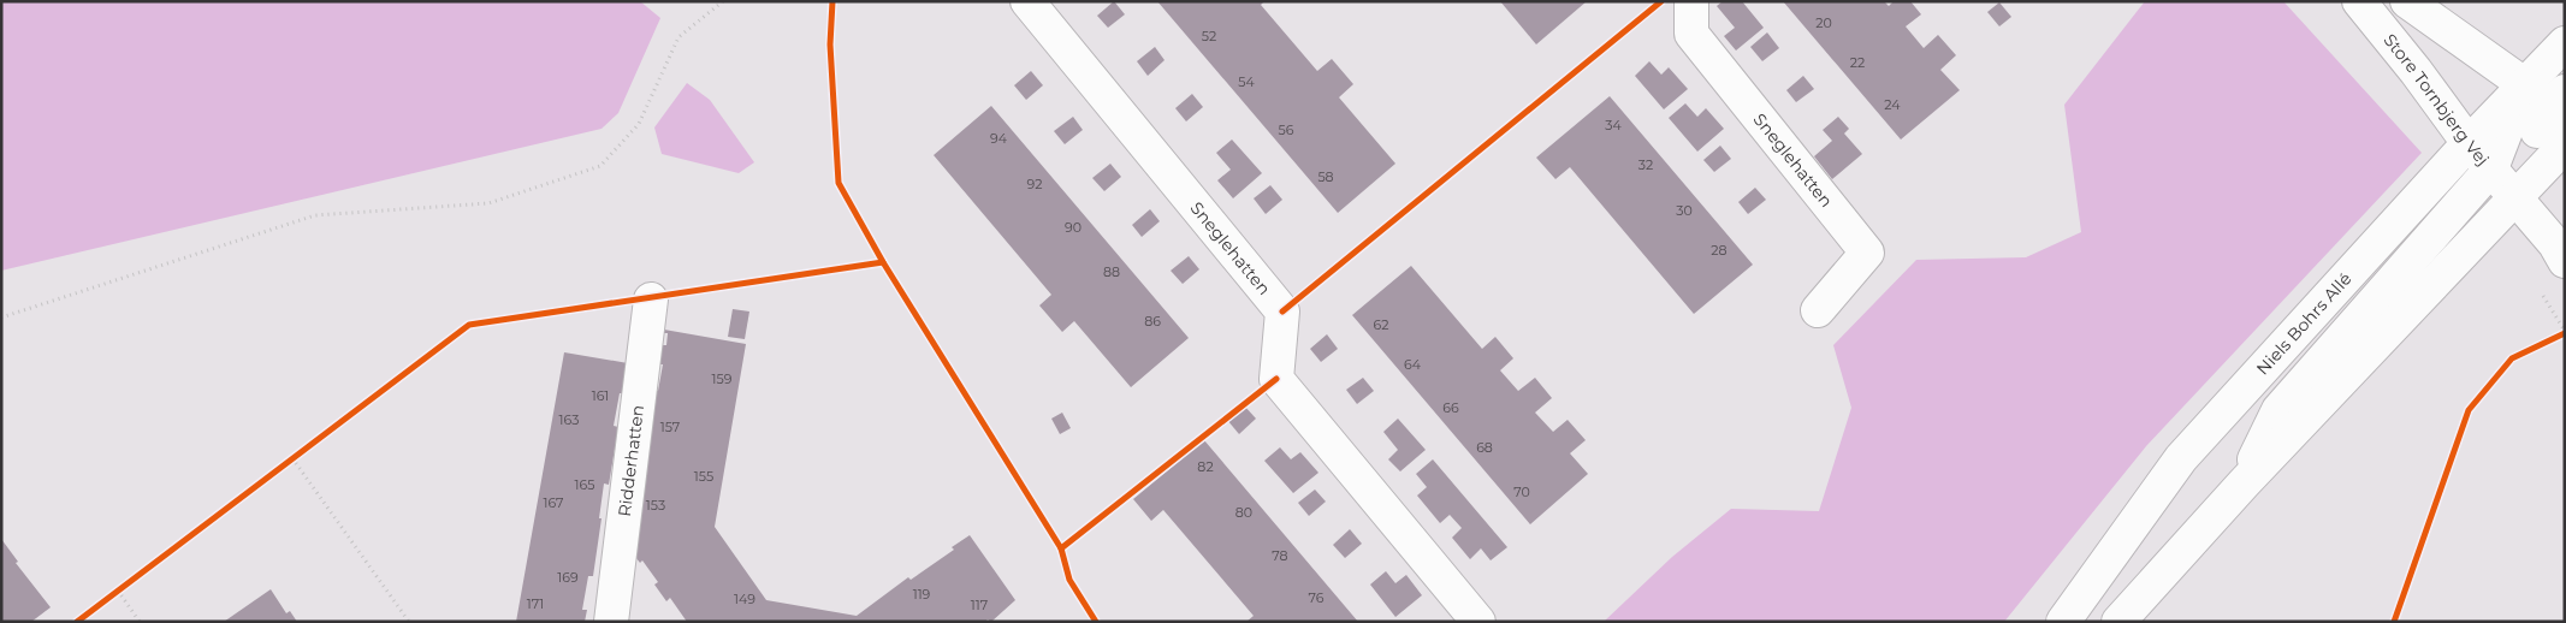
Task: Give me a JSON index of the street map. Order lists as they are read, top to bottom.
{
  "streets": {
    "street": [
      "Store Tornbjerg Vej",
      "Sneglehatten",
      "Niels Bohrs Allé",
      "Ridderhatten"
    ]
  },
  "crossings": [
    ["Store Tornbjerg Vej", "Niels Bohrs Allé"]
  ],
  "house_numbers": [
    "20",
    "52",
    "22",
    "54",
    "24",
    "34",
    "56",
    "94",
    "32",
    "58",
    "92",
    "30",
    "90",
    "28",
    "88",
    "86",
    "62",
    "64",
    "159",
    "161",
    "66",
    "163",
    "157",
    "68",
    "82",
    "155",
    "165",
    "70",
    "167",
    "153",
    "80",
    "78",
    "169",
    "119",
    "76",
    "149",
    "171",
    "117"
  ]
}
